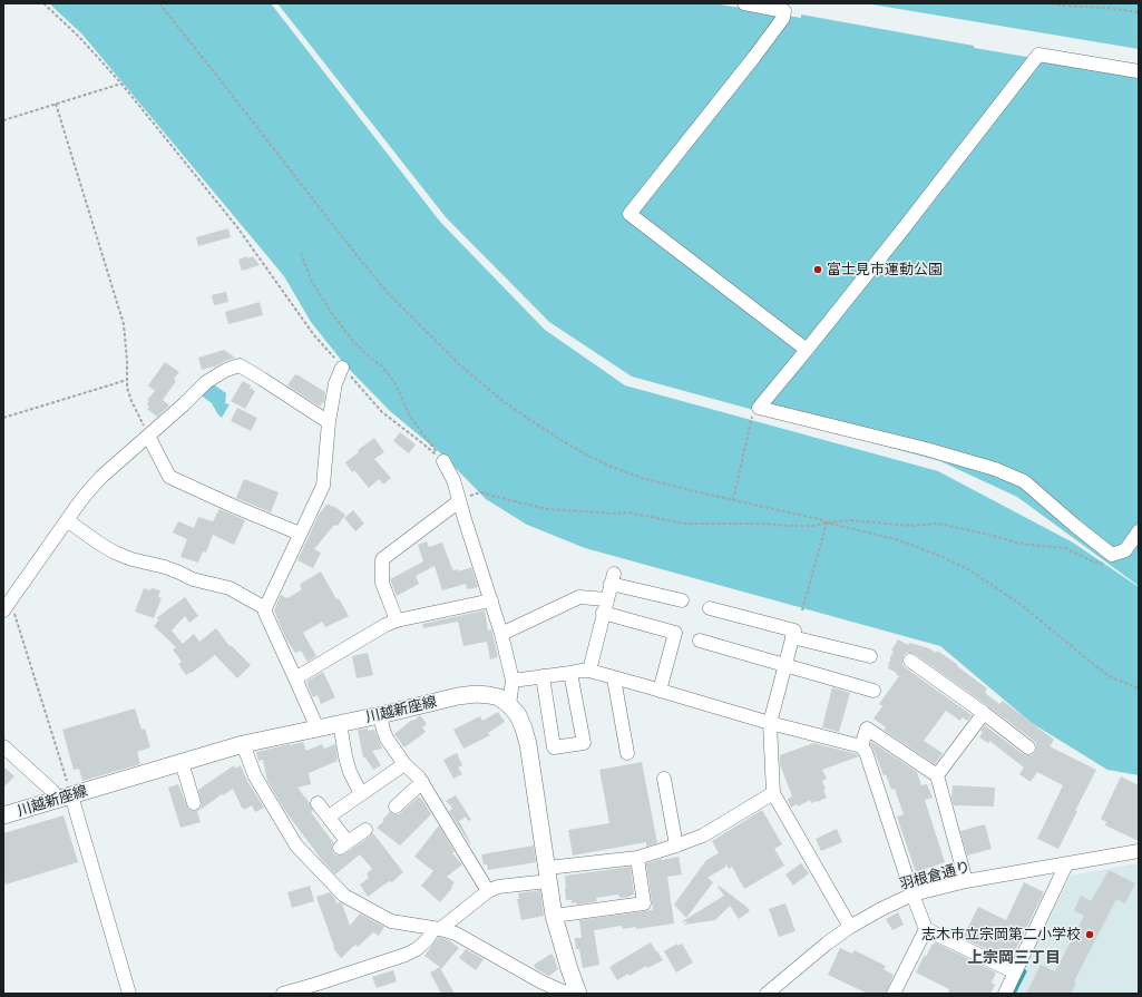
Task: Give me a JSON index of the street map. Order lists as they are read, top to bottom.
{
  "streets": {
    "main road": ["川越新座線"],
    "street": ["羽根倉通り"]
  },
  "districts": ["上宗岡三丁目"],
  "places": ["富士見市運動公園", "志木市立宗岡第二小学校"]
}
